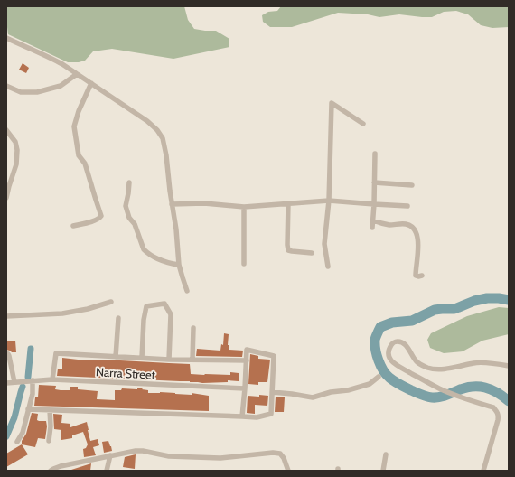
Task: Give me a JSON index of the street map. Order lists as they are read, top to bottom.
{
  "streets": {
    "street": ["Narra Street"]
  }
}
